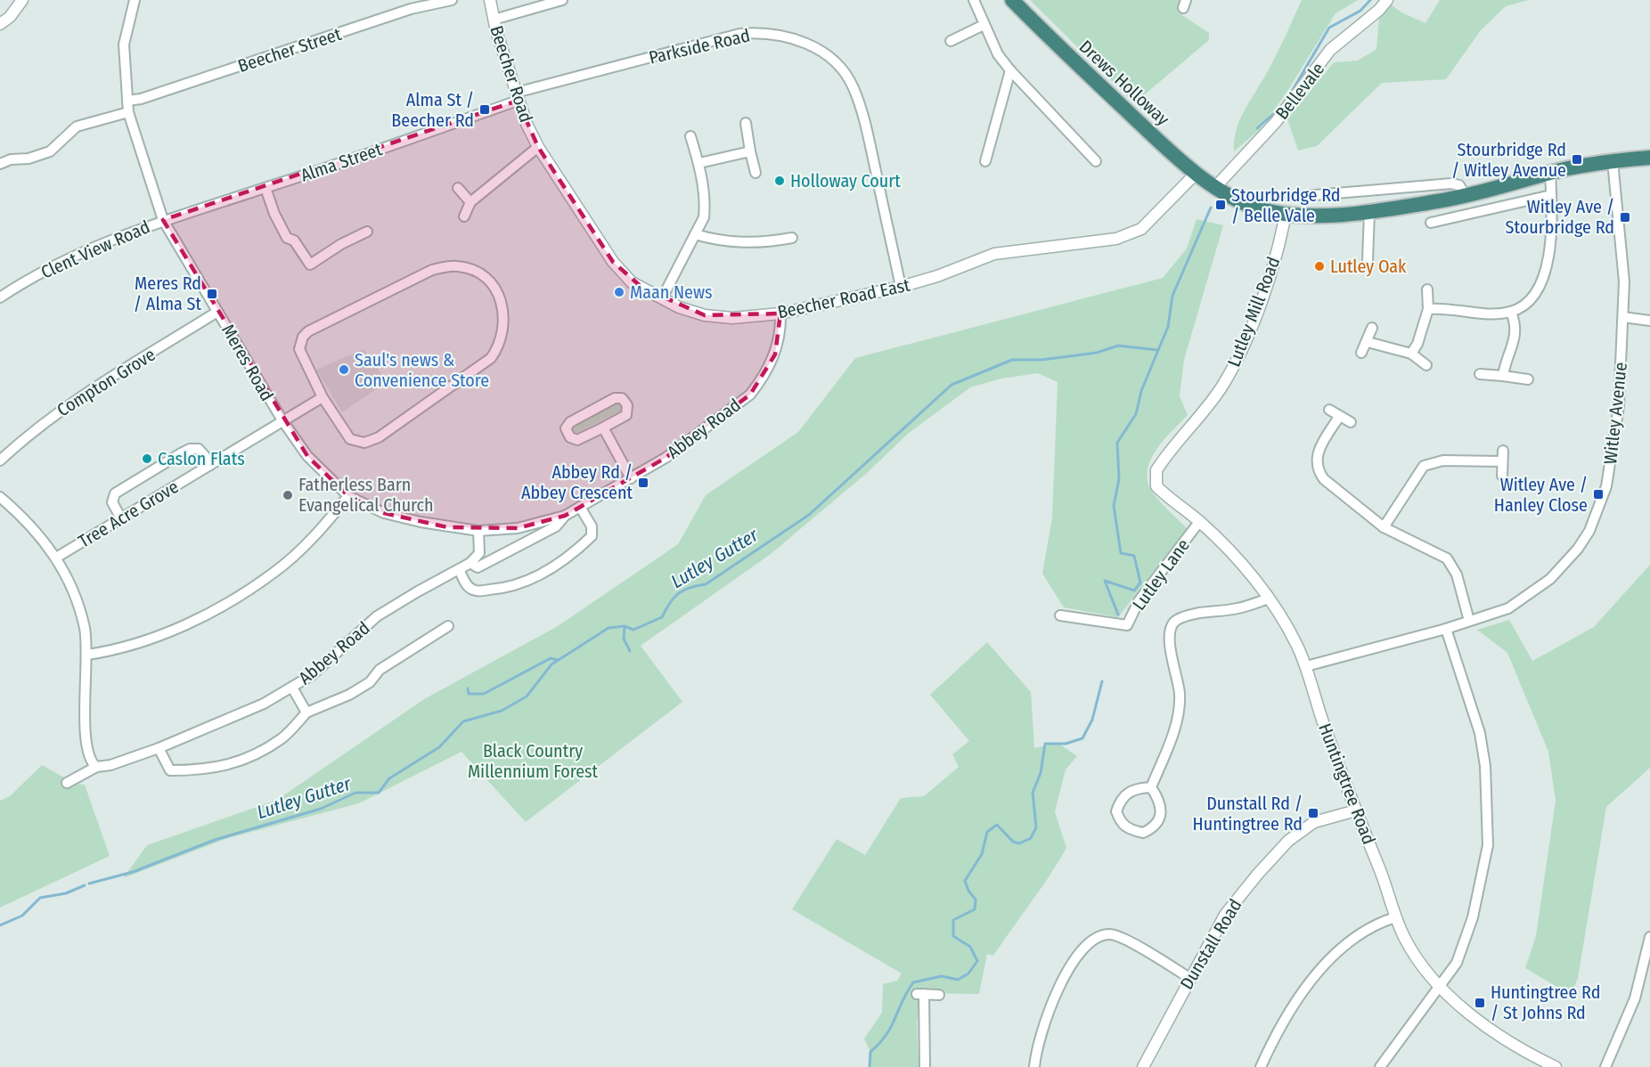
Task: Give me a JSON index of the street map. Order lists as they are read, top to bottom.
{
  "streets": {
    "highway": ["Drews Holloway"],
    "street": [
      "Parkside Road",
      "Beecher Street",
      "Beecher Road",
      "Bellevale",
      "Alma Street",
      "Clent View Road",
      "Beecher Road East",
      "Lutley Mill Road",
      "Meres Road",
      "Compton Grove",
      "Witley Avenue",
      "Abbey Road",
      "Tree Acre Grove",
      "Lutley Lane",
      "Huntingtree Road",
      "Dunstall Road"
    ]
  },
  "crossings": [
    ["Parkside Road", "Beecher Road"],
    ["Parkside Road", "Alma Street"],
    ["Parkside Road", "Beecher Road East"],
    ["Beecher Street", "Meres Road"],
    ["Beecher Road", "Alma Street"],
    ["Beecher Road", "Beecher Road East"],
    ["Drews Holloway", "Bellevale"],
    ["Drews Holloway", "Beecher Road East"],
    ["Drews Holloway", "Lutley Mill Road"],
    ["Drews Holloway", "Witley Avenue"],
    ["Alma Street", "Clent View Road"],
    ["Alma Street", "Meres Road"],
    ["Clent View Road", "Meres Road"],
    ["Beecher Road East", "Abbey Road"],
    ["Lutley Mill Road", "Huntingtree Road"],
    ["Meres Road", "Compton Grove"],
    ["Meres Road", "Abbey Road"],
    ["Meres Road", "Tree Acre Grove"],
    ["Witley Avenue", "Huntingtree Road"],
    ["Lutley Lane", "Huntingtree Road"],
    ["Huntingtree Road", "Dunstall Road"]
  ],
  "water": ["Lutley Gutter"],
  "parks": ["Black Country Millennium Forest"],
  "places": {
    "transit": [
      "Alma St / Beecher Rd",
      "Stourbridge Rd / Witley Avenue",
      "Stourbridge Rd / Belle Vale",
      "Witley Ave / Stourbridge Rd",
      "Meres Rd / Alma St",
      "Abbey Rd / Abbey Crescent",
      "Witley Ave / Hanley Close",
      "Dunstall Rd / Huntingtree Rd",
      "Huntingtree Rd / St Johns Rd"
    ],
    "other": [
      "Holloway Court",
      "Lutley Oak",
      "Maan News",
      "Saul's news & Convenience Store",
      "Caslon Flats",
      "Fatherless Barn Evangelical Church"
    ]
  }
}
